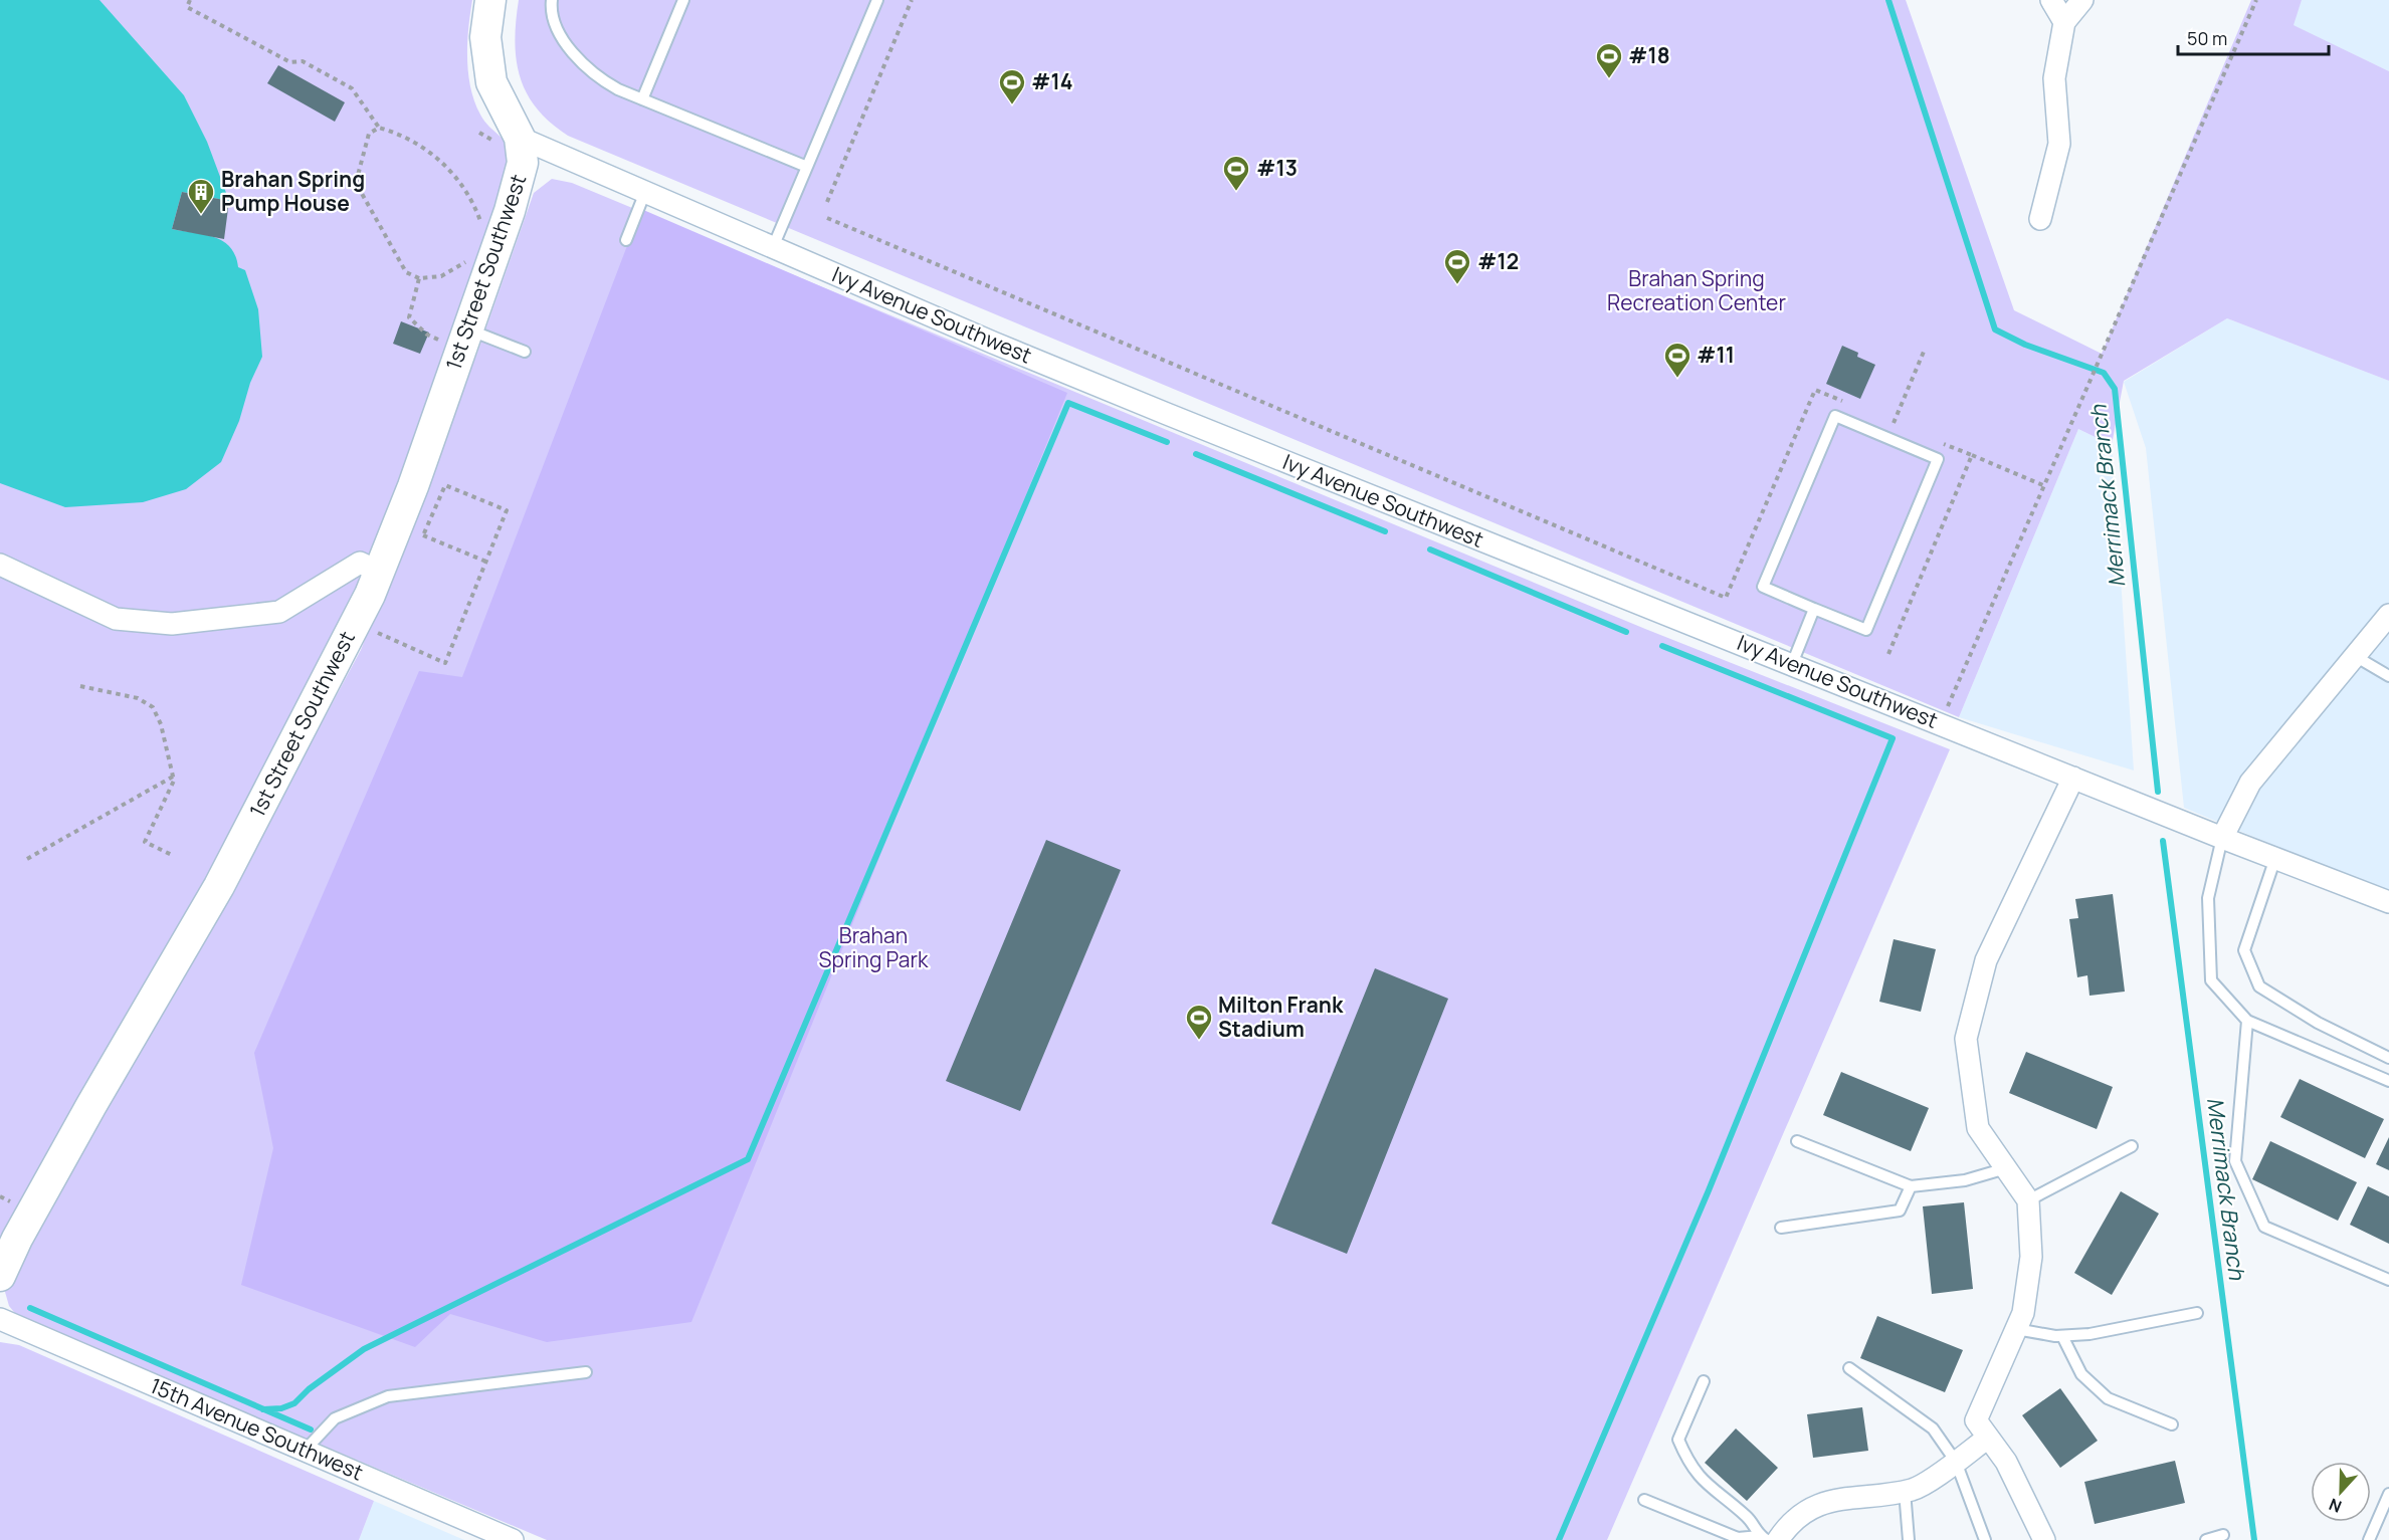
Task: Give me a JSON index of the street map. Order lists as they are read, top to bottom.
{
  "streets": {
    "street": ["1st Street Southwest", "Ivy Avenue Southwest", "15th Avenue Southwest"]
  },
  "crossings": [
    ["1st Street Southwest", "Ivy Avenue Southwest"]
  ],
  "water": ["Merrimack Branch"],
  "parks": ["Brahan Spring Recreation Center", "Brahan Spring Park"],
  "places": {
    "sports": [
      "#18",
      "#14",
      "#13",
      "#12",
      "#11",
      "Milton Frank Stadium"
    ],
    "building": ["Brahan Spring Pump House"]
  },
  "scale_bar": "50 m",
  "north": "bottom"
}
